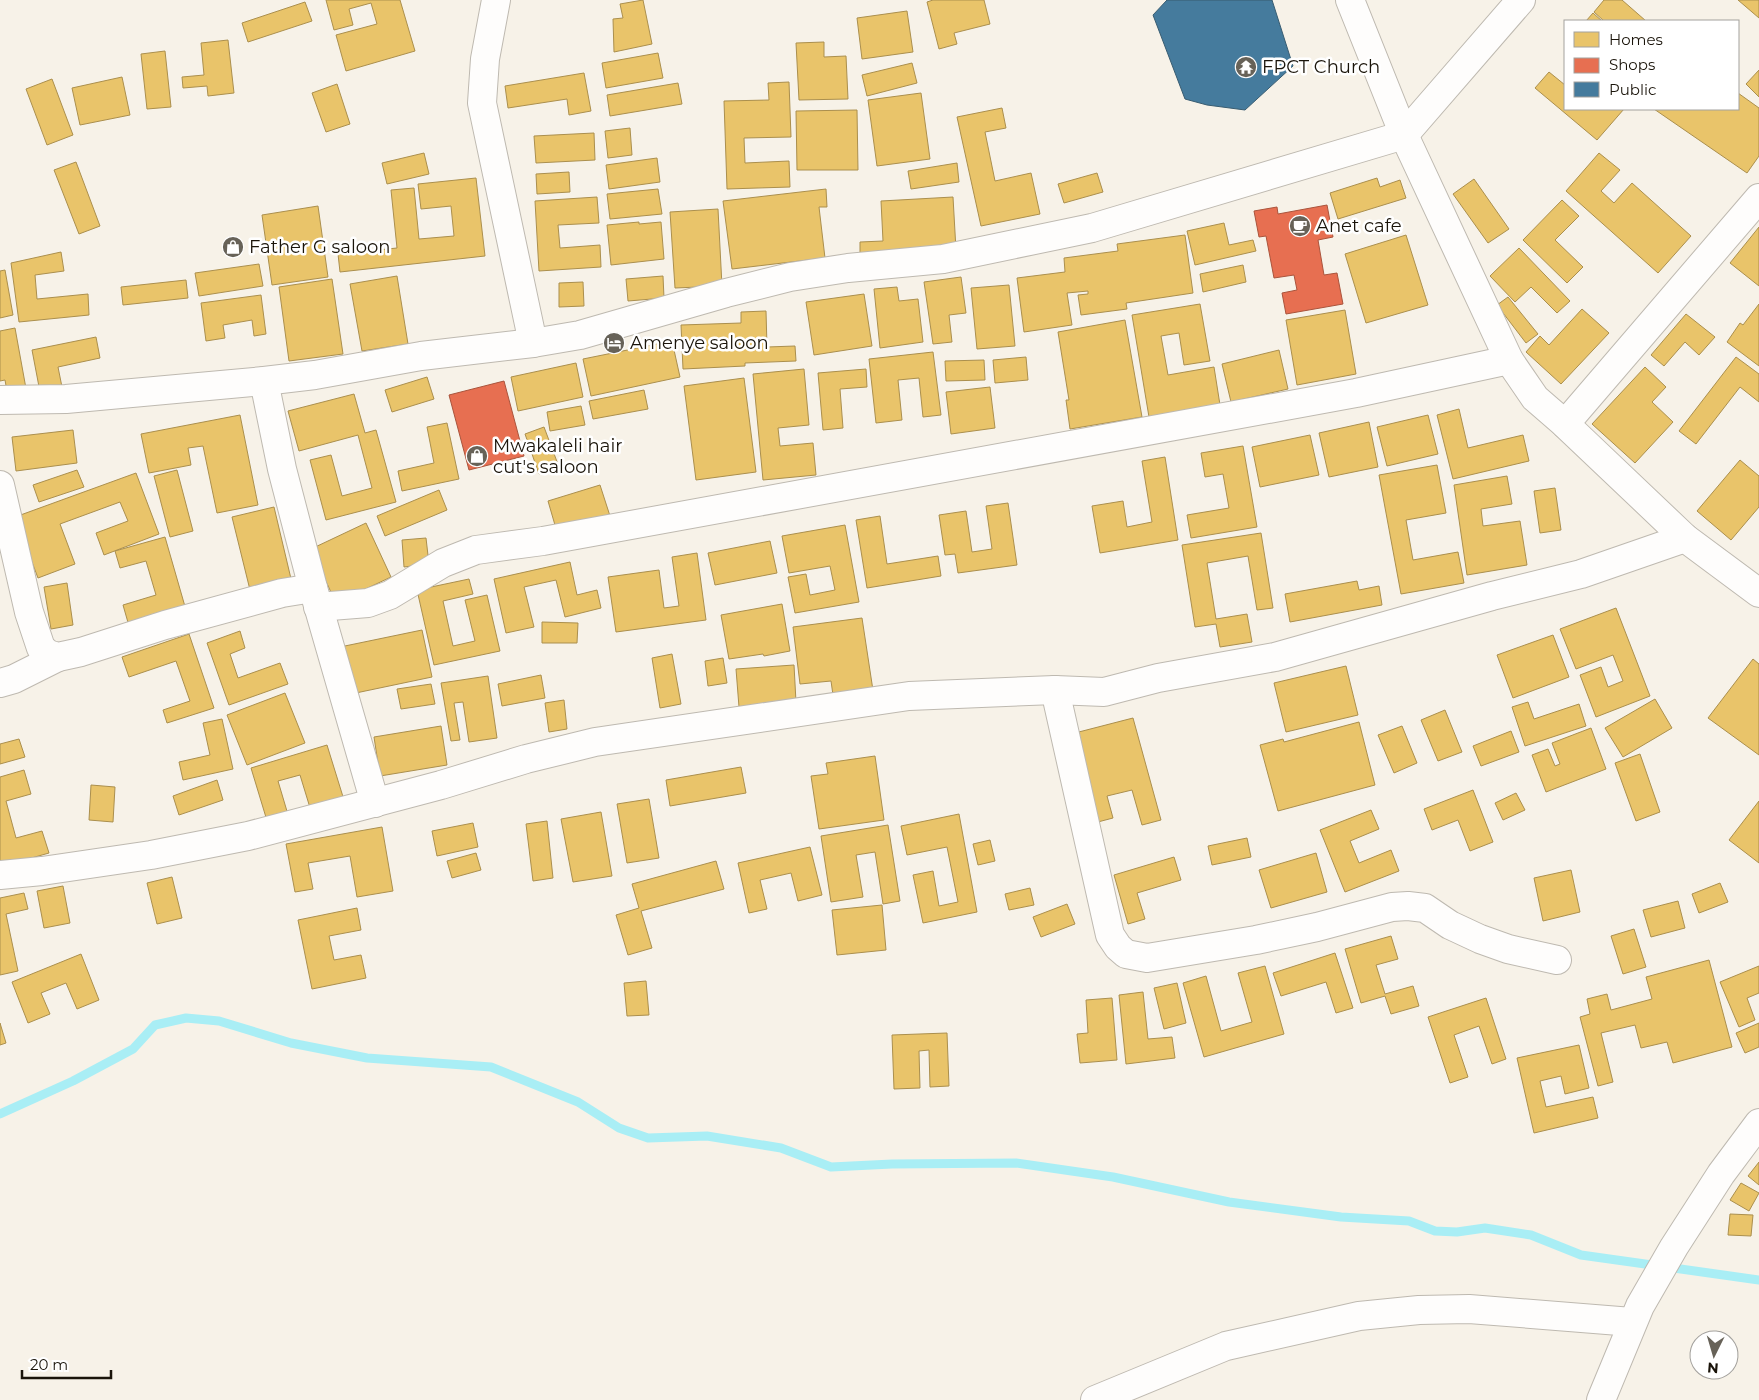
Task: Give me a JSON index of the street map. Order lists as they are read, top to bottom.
{
  "places": {
    "temple": ["FPCT Church"],
    "cafe": ["Anet cafe"],
    "shop": ["Father G saloon", "Mwakaleli hair cut's saloon"],
    "hotel": ["Amenye saloon"]
  },
  "legend": ["Homes", "Shops", "Public"],
  "scale_bar": "20 m",
  "north": "bottom"
}
